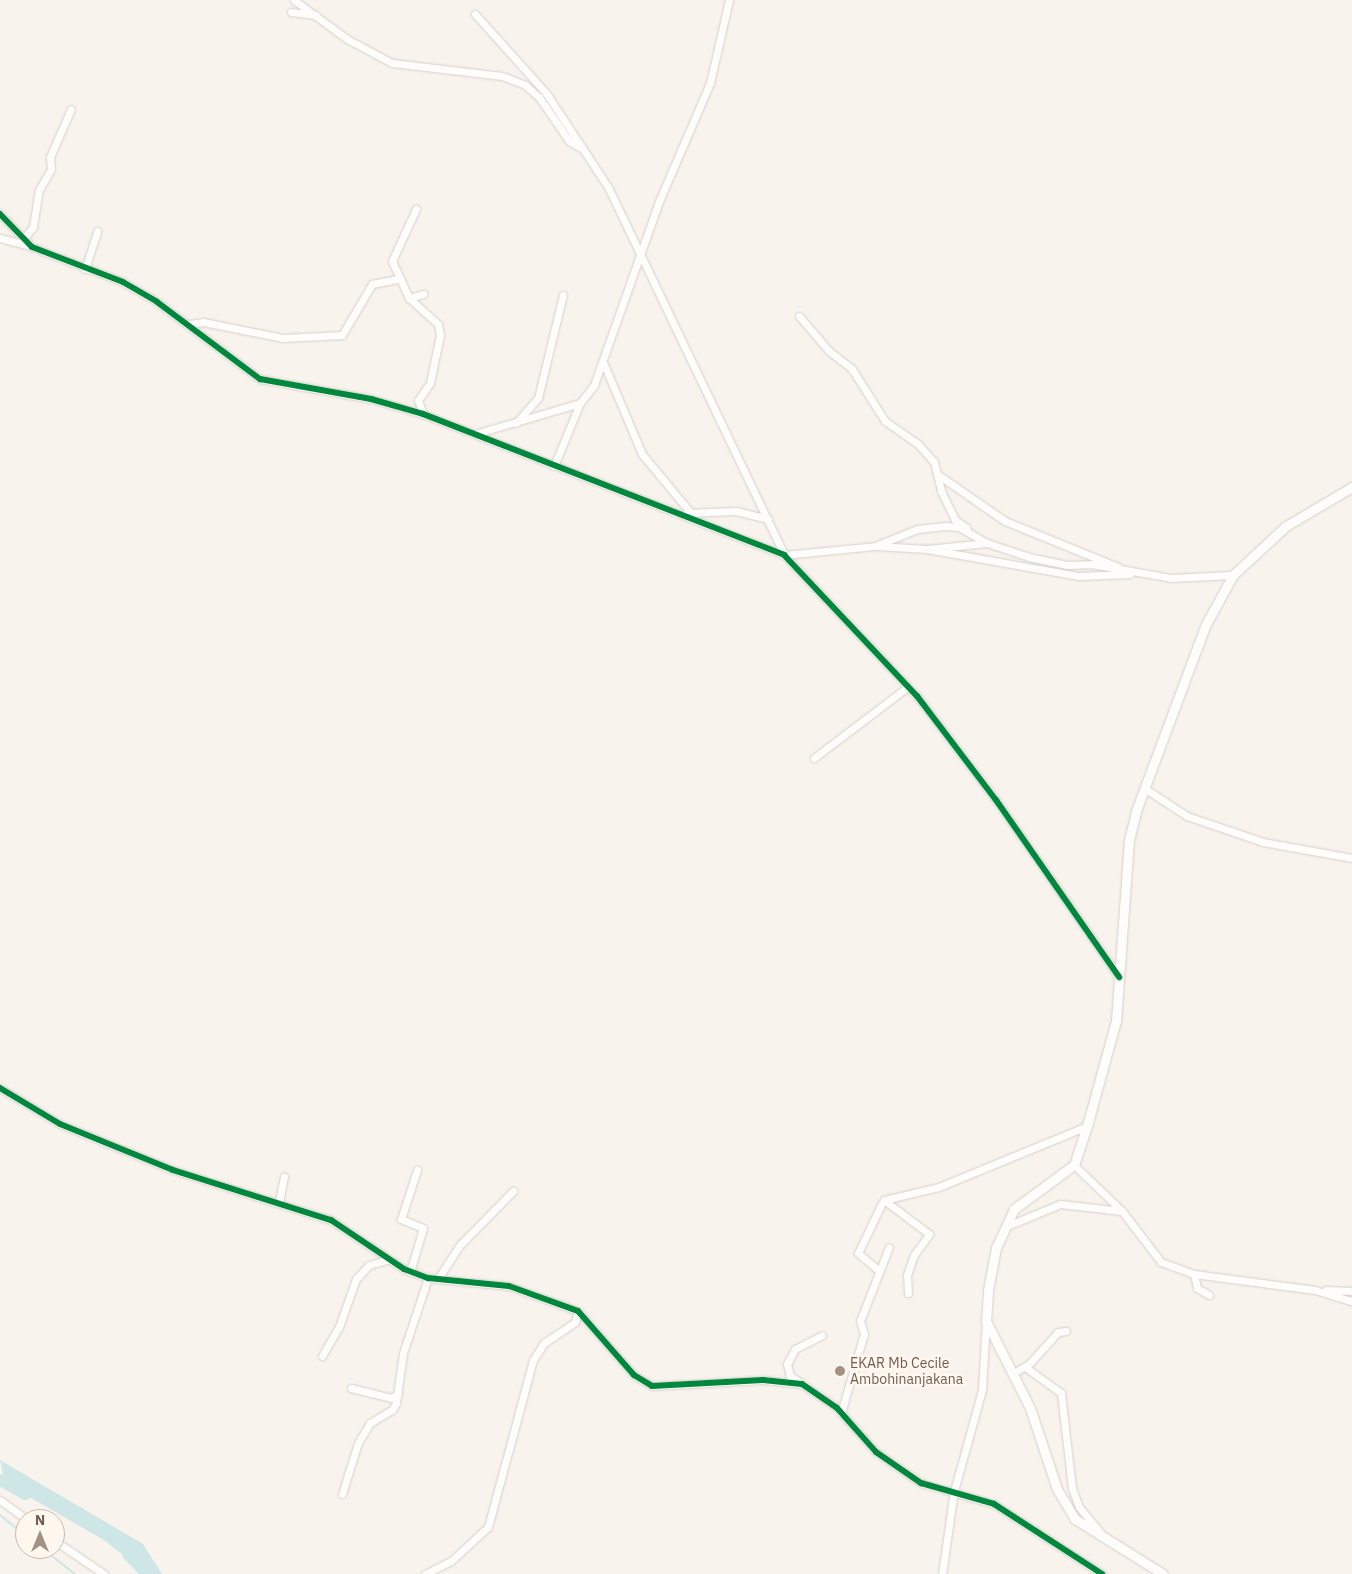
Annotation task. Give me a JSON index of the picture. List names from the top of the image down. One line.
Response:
{"places":["EKAR Mb Cecile Ambohinanjakana"],"north":"top"}
